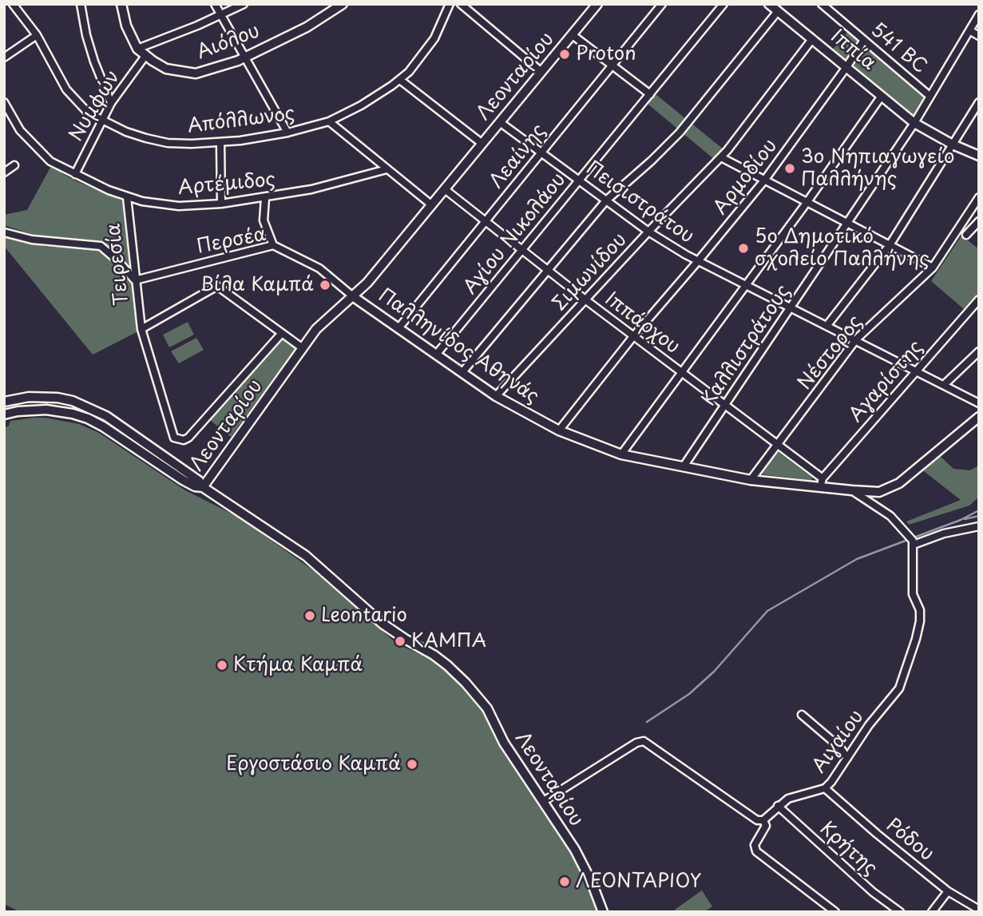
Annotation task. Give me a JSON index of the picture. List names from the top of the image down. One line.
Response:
{"streets":{"street":["Αιόλου","541 BC","Ιππία","Λεονταρίου","Νυμφών","Απόλλωνος","Λεαίνης","Αρμοδίου","Αρτέμιδος","Πεισιστράτου","Αγίου Νικολάου","Περσέα","Tειρεσία","Σιμωνίδου","Ιππάρχου","Καλλιστράτους","Παλληνίδος Αθηνάς","Νέστορος","Αγαρίστης","Αιγαίου","Ρόδου","Κρήτης"]},"crossings":[["Αιόλου","Νυμφών"],["541 BC","Αρμοδίου"],["541 BC","Καλλιστράτους"],["Ιππία","Αρμοδίου"],["Ιππία","Σιμωνίδου"],["Ιππία","Καλλιστράτους"],["Λεονταρίου","Πεισιστράτου"],["Λεονταρίου","Περσέα"],["Λεονταρίου","Ιππάρχου"],["Λεονταρίου","Παλληνίδος Αθηνάς"],["Νυμφών","Απόλλωνος"],["Νυμφών","Αρτέμιδος"],["Λεαίνης","Πεισιστράτου"],["Λεαίνης","Ιππάρχου"],["Λεαίνης","Παλληνίδος Αθηνάς"],["Αρμοδίου","Πεισιστράτου"],["Αρμοδίου","Ιππάρχου"],["Αρμοδίου","Παλληνίδος Αθηνάς"],["Αρτέμιδος","Tειρεσία"],["Πεισιστράτου","Αγίου Νικολάου"],["Πεισιστράτου","Σιμωνίδου"],["Πεισιστράτου","Καλλιστράτους"],["Πεισιστράτου","Νέστορος"],["Πεισιστράτου","Αγαρίστης"],["Αγίου Νικολάου","Ιππάρχου"],["Αγίου Νικολάου","Παλληνίδος Αθηνάς"],["Περσέα","Tειρεσία"],["Περσέα","Παλληνίδος Αθηνάς"],["Σιμωνίδου","Ιππάρχου"],["Σιμωνίδου","Παλληνίδος Αθηνάς"],["Ιππάρχου","Καλλιστράτους"],["Ιππάρχου","Παλληνίδος Αθηνάς"],["Ιππάρχου","Νέστορος"],["Ιππάρχου","Αγαρίστης"],["Καλλιστράτους","Παλληνίδος Αθηνάς"],["Παλληνίδος Αθηνάς","Νέστορος"],["Παλληνίδος Αθηνάς","Αγαρίστης"],["Αιγαίου","Ρόδου"],["Αιγαίου","Κρήτης"]],"places":["Proton","3ο Νηπιαγωγείο Παλλήνης","5o Δημοτικό σχολείο Παλλήνης","Βίλα Καμπά","Leontario","ΚΑΜΠΑ","Kτήμα Καμπά","Εργοστάσιο Καμπά","ΛΕΟΝΤΑΡΙΟΥ"]}
